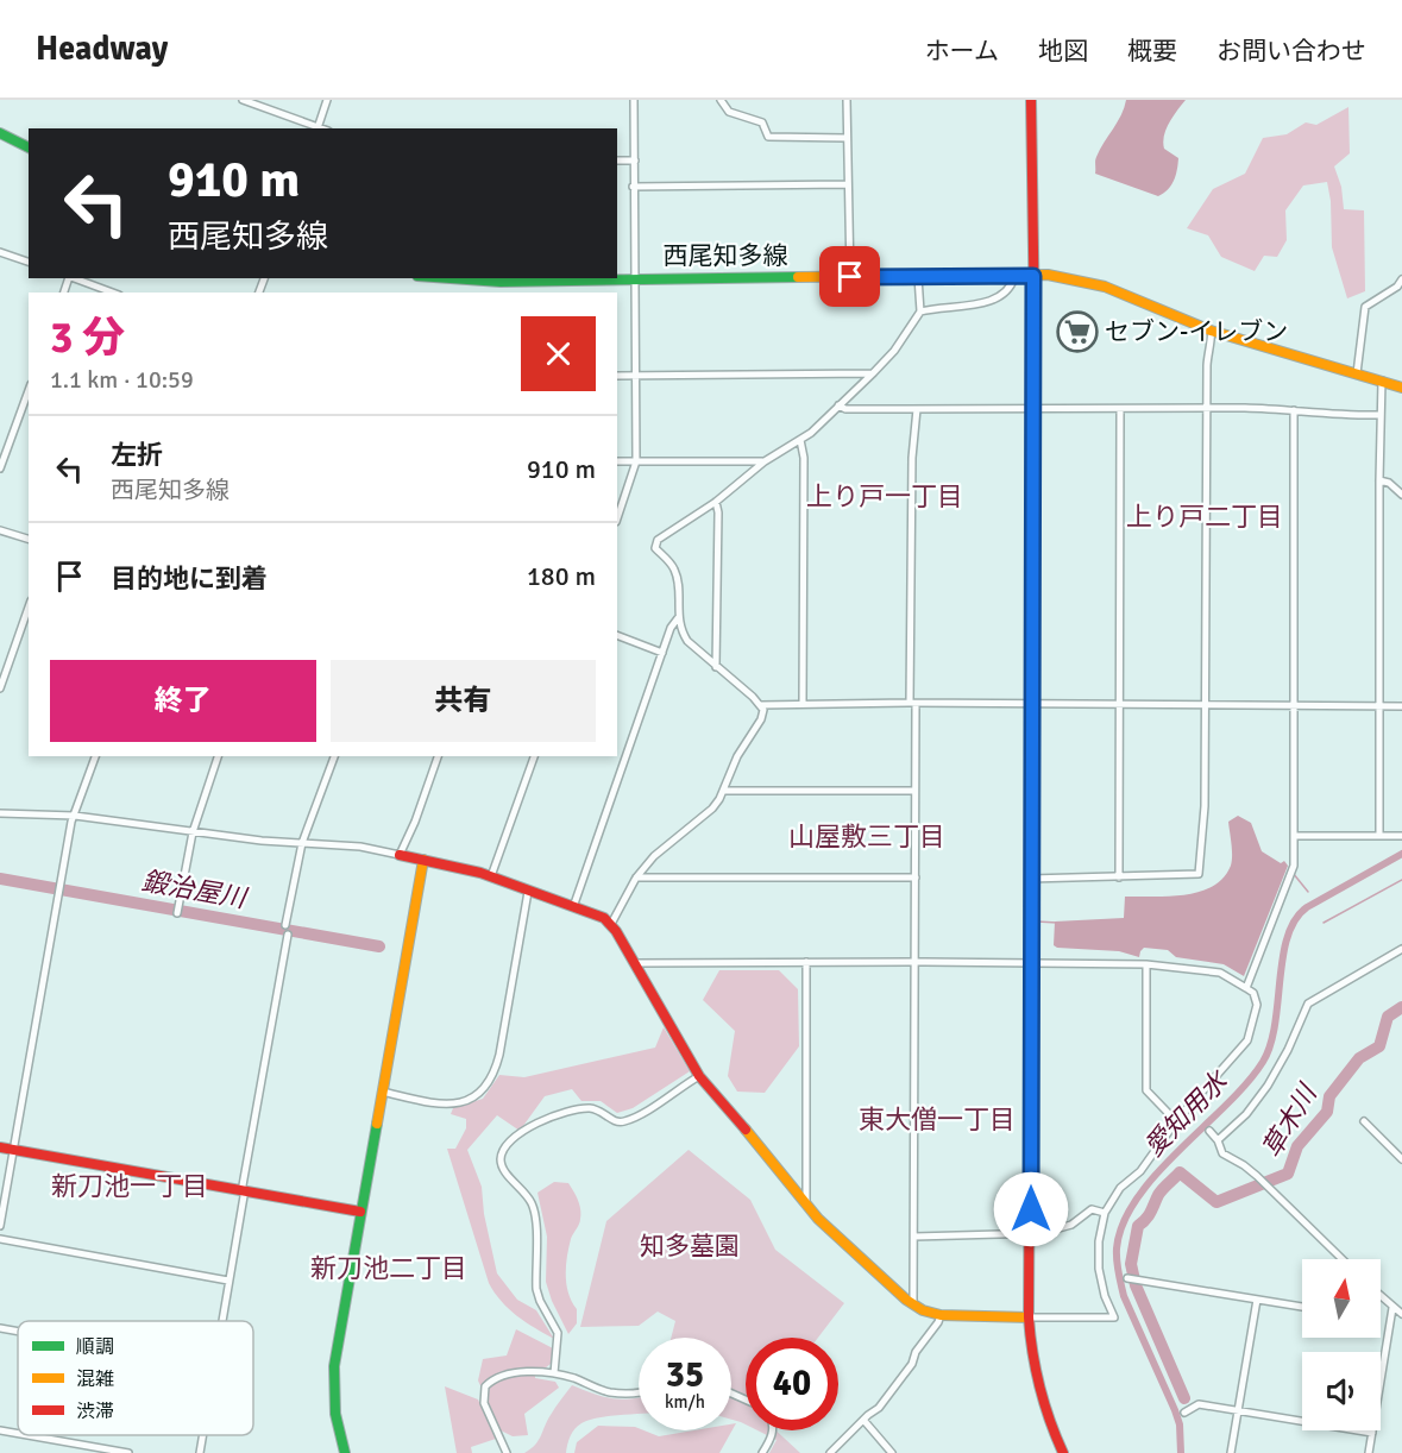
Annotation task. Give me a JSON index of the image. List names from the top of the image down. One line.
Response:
{"streets":{"street":["西尾知多線"]},"districts":["上り戸一丁目","上り戸二丁目","山屋敷三丁目","東大僧一丁目","新刀池一丁目","新刀池二丁目"],"water":["鍛治屋川","愛知用水","草木川"],"parks":["知多墓園"],"places":{"supermarket":["セブン-イレブン"]},"legend":["順調","混雑","渋滞"],"north":"top","page":{"header":"Headway","nav":["ホーム","地図","概要","お問い合わせ"],"turn":["910 m","西尾知多線"],"heading":["3 分","1.1 km · 10:59"],"list":[{"name":"左折","note":"西尾知多線","value":"910 m"},{"name":"目的地に到着","value":"180 m"}],"buttons":["終了","共有"],"speed":"35 km/h","limit":"40"}}
